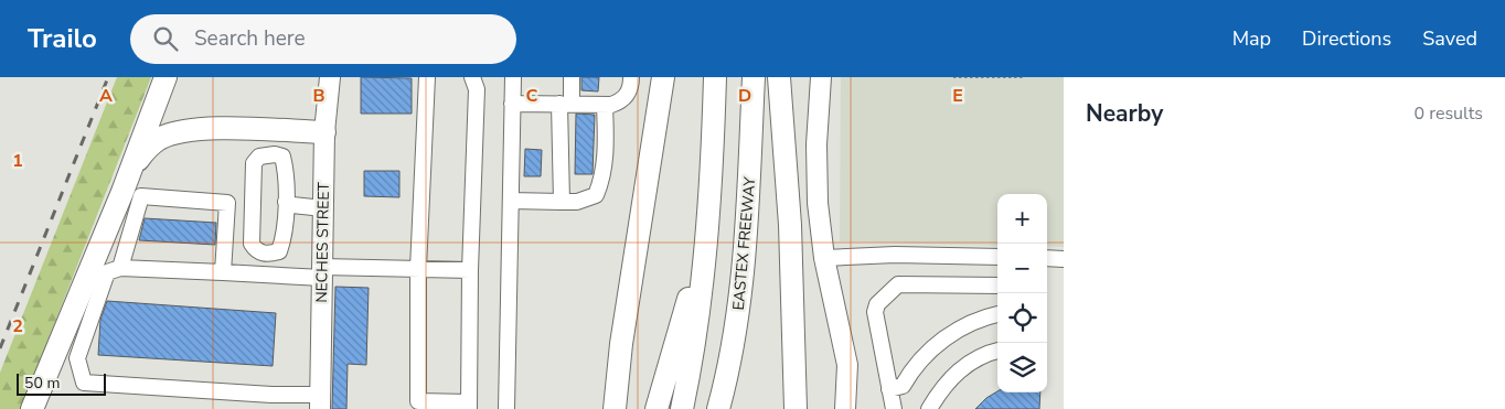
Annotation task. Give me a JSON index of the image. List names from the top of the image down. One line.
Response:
{"streets":{"highway":["EASTEX FREEWAY"],"main road":["NECHES STREET"]},"scale_bar":"50 m","page":{"header":"Trailo","search":"Search here","nav":["Map","Directions","Saved"],"heading":["Nearby","0 results"],"map_buttons":["+","−"],"scale":"50 m"},"grid":{"columns":["A","B","C","D","E"],"rows":["1","2"]}}
